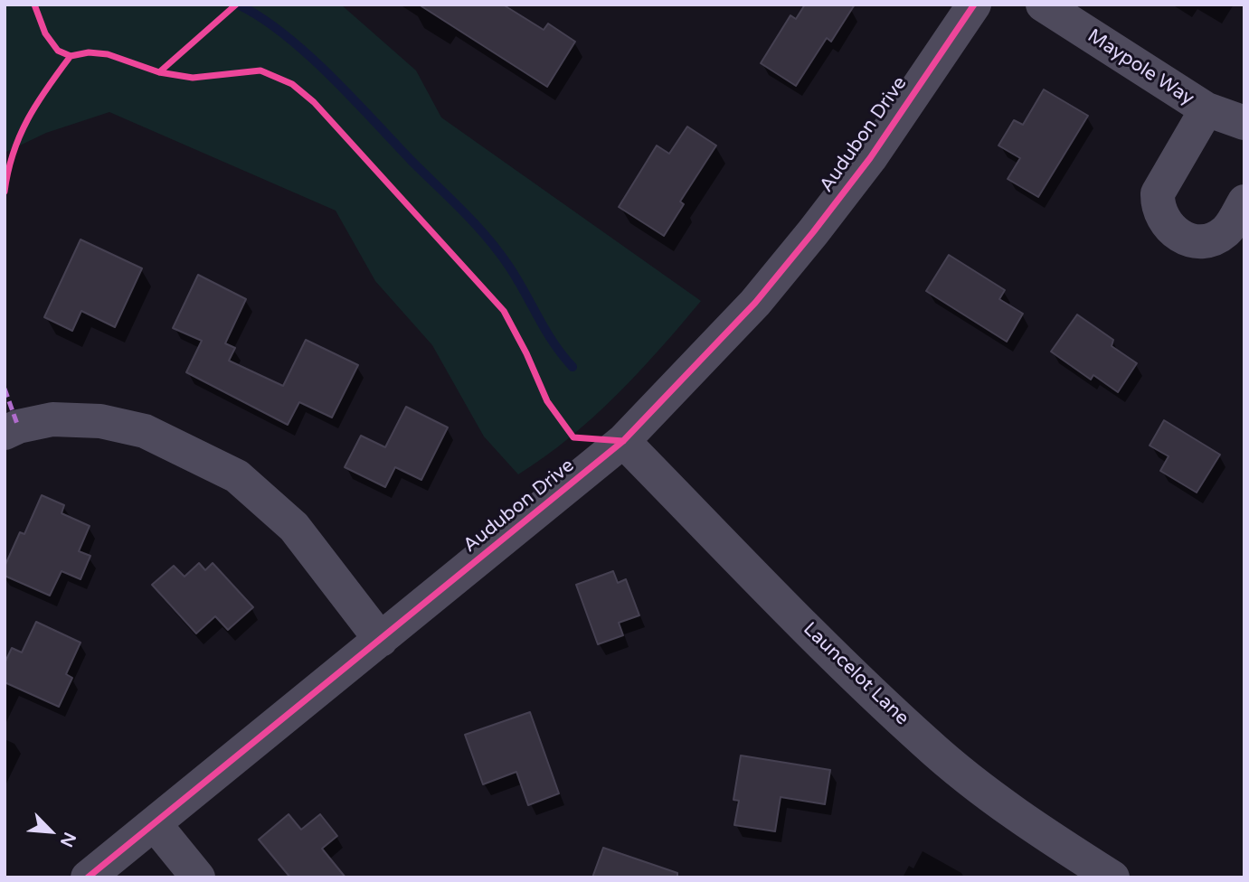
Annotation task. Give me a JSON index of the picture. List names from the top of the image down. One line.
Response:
{"streets":{"street":["Maypole Way","Audubon Drive","Launcelot Lane"]},"crossings":[["Audubon Drive","Launcelot Lane"]],"north":"bottom right"}
